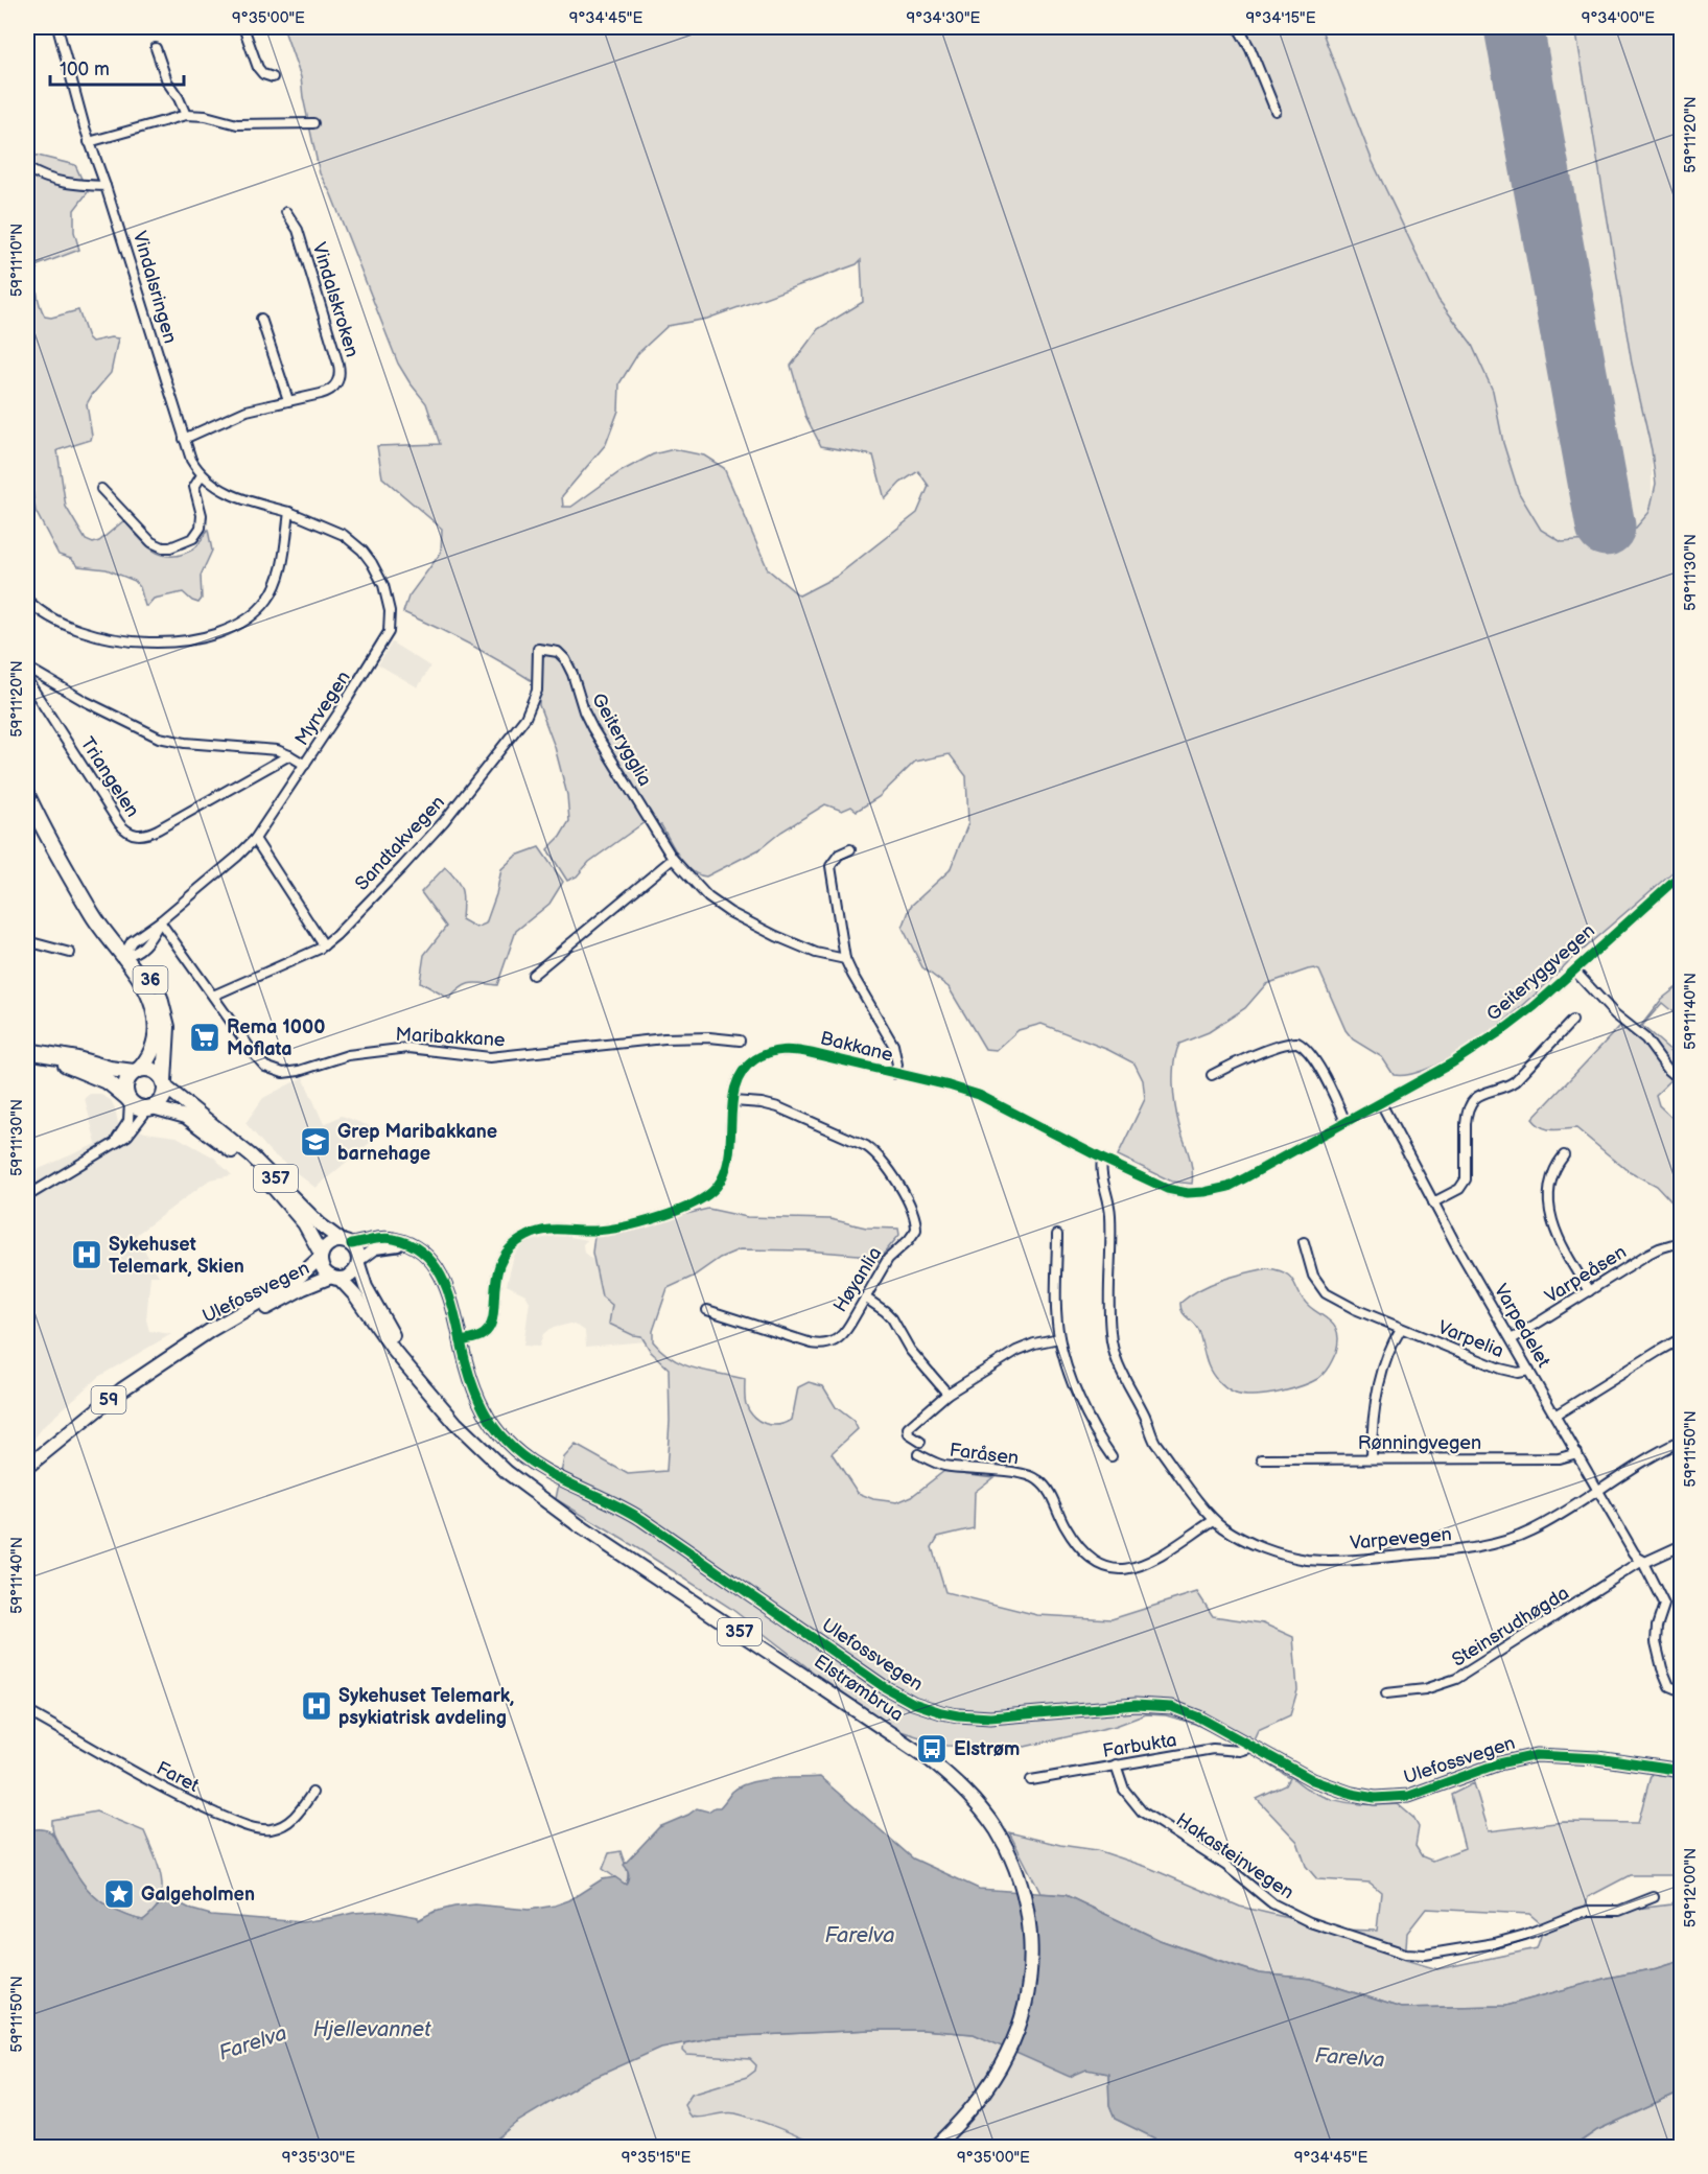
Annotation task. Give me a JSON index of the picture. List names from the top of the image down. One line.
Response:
{"streets":{"highway":["36"],"main road":["357","Ulefossvegen","59","Elstrømbrua"],"street":["Vindalsringen","Vindalskroken","Myrvegen","Geiterygglia","Triangelen","Sandtakvegen","Geiteryggvegen","Maribakkane","Bakkane","Varpeåsen","Høyanlia","Varpedelet","Varpelia","Rønningvegen","Faråsen","Varpevegen","Steinsrudhøgda","Farbukta","Faret","Hakasteinvegen"]},"crossings":[["Vindalsringen","Vindalskroken"],["Vindalsringen","Myrvegen"],["Myrvegen","Triangelen"],["Myrvegen","36"],["Myrvegen","Maribakkane"],["Geiterygglia","Sandtakvegen"],["Sandtakvegen","Maribakkane"],["Geiteryggvegen","Bakkane"],["Geiteryggvegen","Varpedelet"],["36","357"],["Bakkane","Høyanlia"],["Bakkane","Ulefossvegen"],["Bakkane","Varpedelet"],["Bakkane","Varpevegen"],["357","Ulefossvegen"],["357","Elstrømbrua"],["Varpeåsen","Varpedelet"],["Ulefossvegen","Elstrømbrua"],["Ulefossvegen","Farbukta"],["Varpedelet","Varpelia"],["Varpedelet","Rønningvegen"],["Varpedelet","Varpevegen"],["Varpedelet","Steinsrudhøgda"],["Faråsen","Varpevegen"],["Farbukta","Hakasteinvegen"]],"water":["Farelva","Hjellevannet"],"places":{"supermarket":["Rema 1000 Moflata"],"school or university":["Grep Maribakkane barnehage"],"hospital":["Sykehuset Telemark, Skien","Sykehuset Telemark, psykiatrisk avdeling"],"bus stop":["Elstrøm"],"place":["Galgeholmen"]},"scale_bar":"100 m","coordinates":["9°35'00\"E","9°34'45\"E","9°34'30\"E","9°34'15\"E","9°34'00\"E","59°11'20\"N","59°11'10\"N","59°11'30\"N","59°11'40\"N","59°11'50\"N","59°12'00\"N","9°35'30\"E","9°35'15\"E"]}
